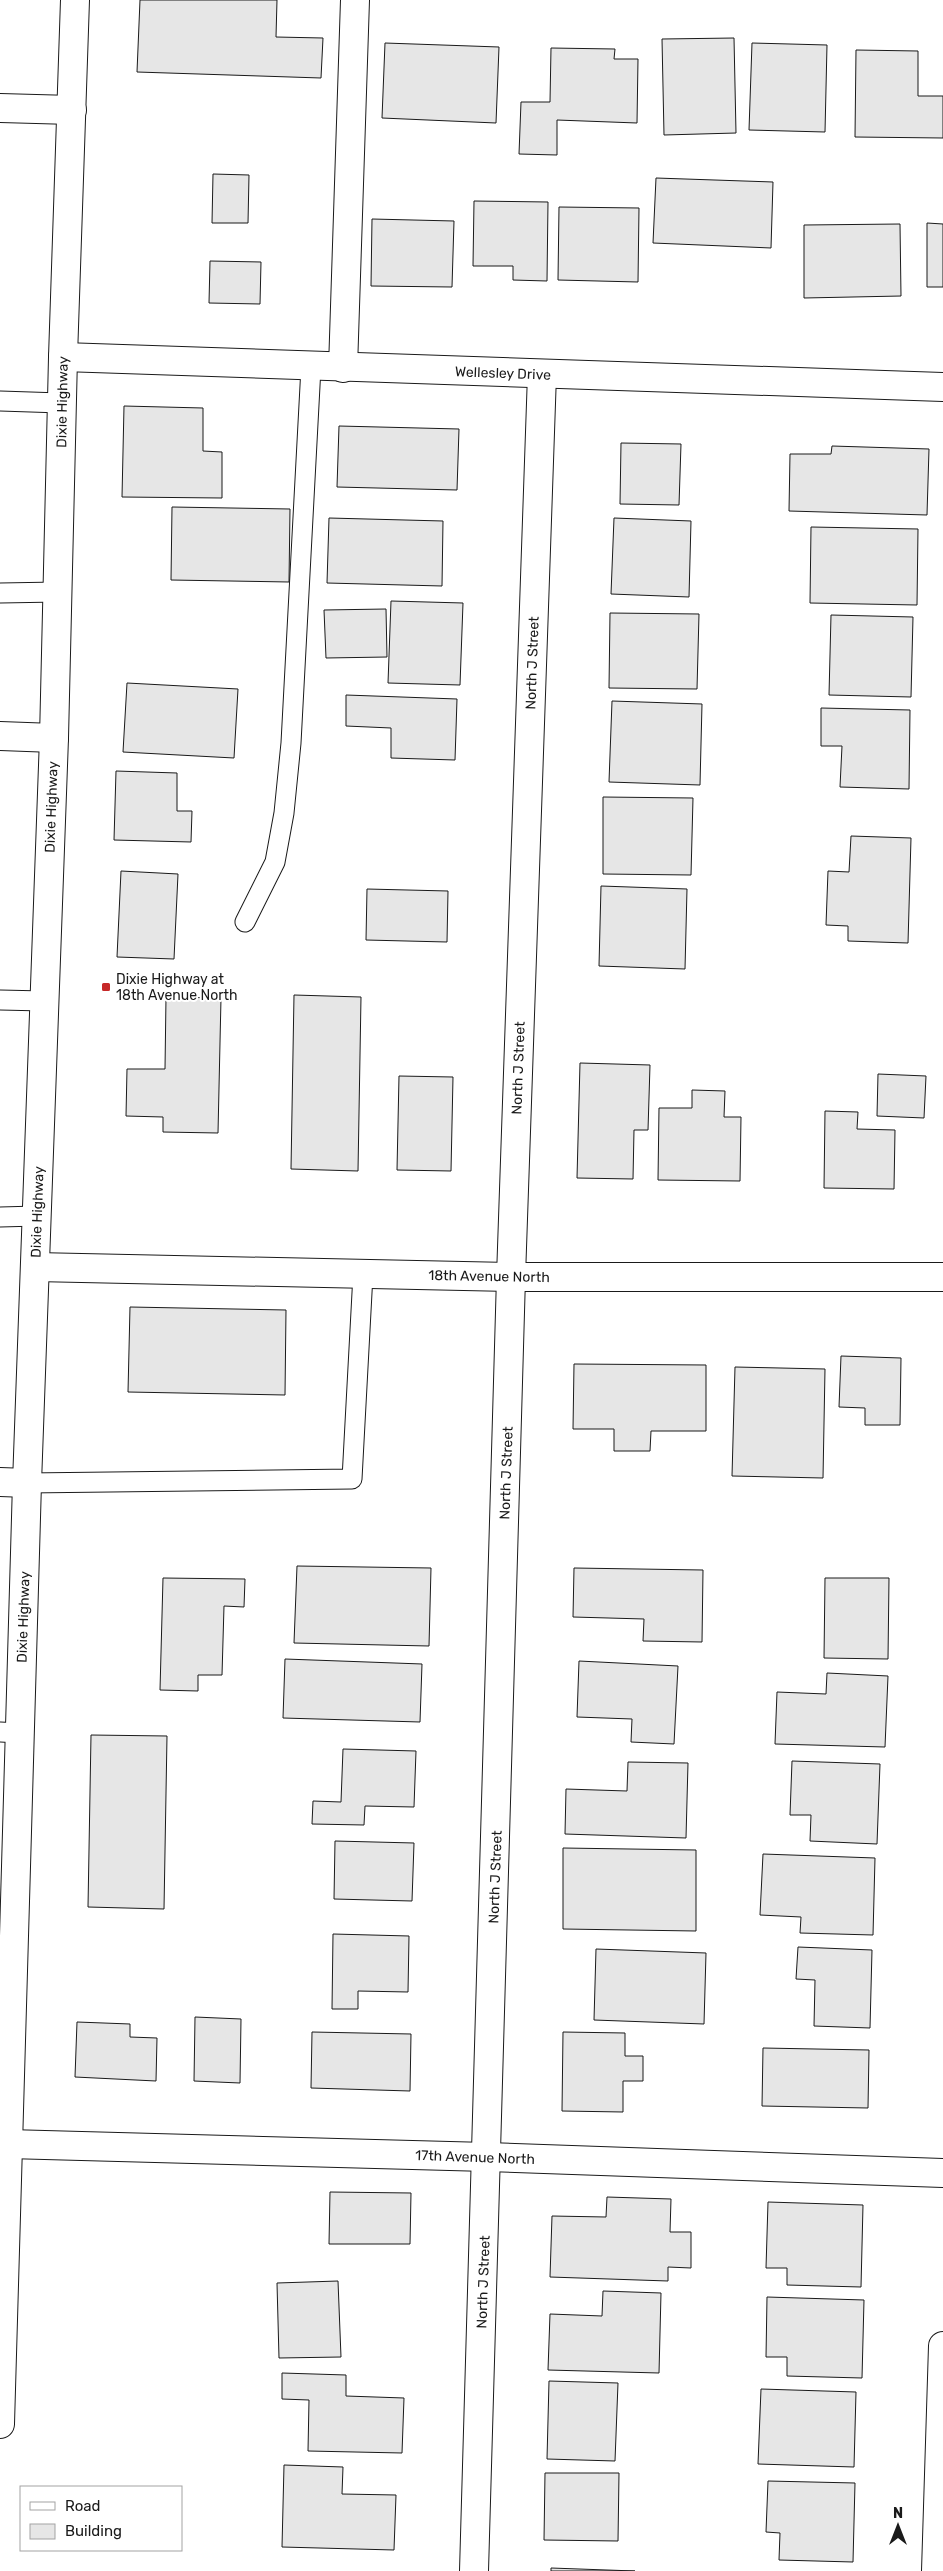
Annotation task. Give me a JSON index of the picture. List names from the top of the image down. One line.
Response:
{"streets":{"street":["Wellesley Drive","Dixie Highway","North J Street","18th Avenue North","17th Avenue North"]},"crossings":[["Wellesley Drive","Dixie Highway"],["Wellesley Drive","North J Street"],["Dixie Highway","18th Avenue North"],["Dixie Highway","17th Avenue North"],["North J Street","18th Avenue North"],["North J Street","17th Avenue North"]],"places":{"transit":["Dixie Highway at 18th Avenue North"]},"legend":["Road","Building"],"north":"top"}
